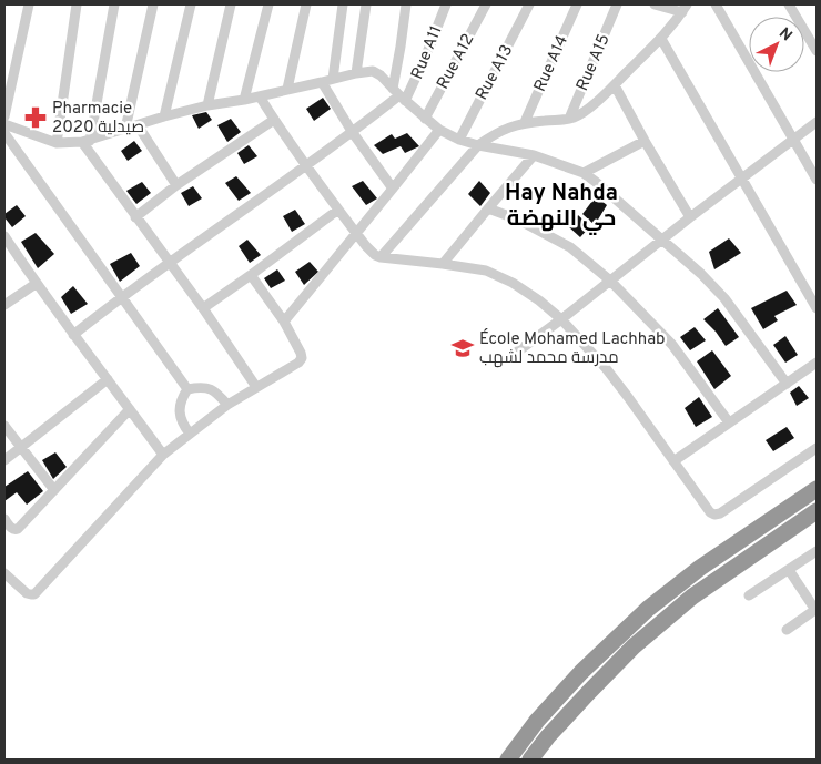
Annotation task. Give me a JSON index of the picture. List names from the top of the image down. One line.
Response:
{"streets":{"street":["Rue A11","Rue A12","Rue A15","Rue A14","Rue A13"]},"districts":["Hay Nahda حي النهضة"],"places":{"pharmacy":["Pharmacie 2020 صيدلية"],"school or university":["École Mohamed Lachhab مدرسة محمد لشهب"]},"north":"top right"}
